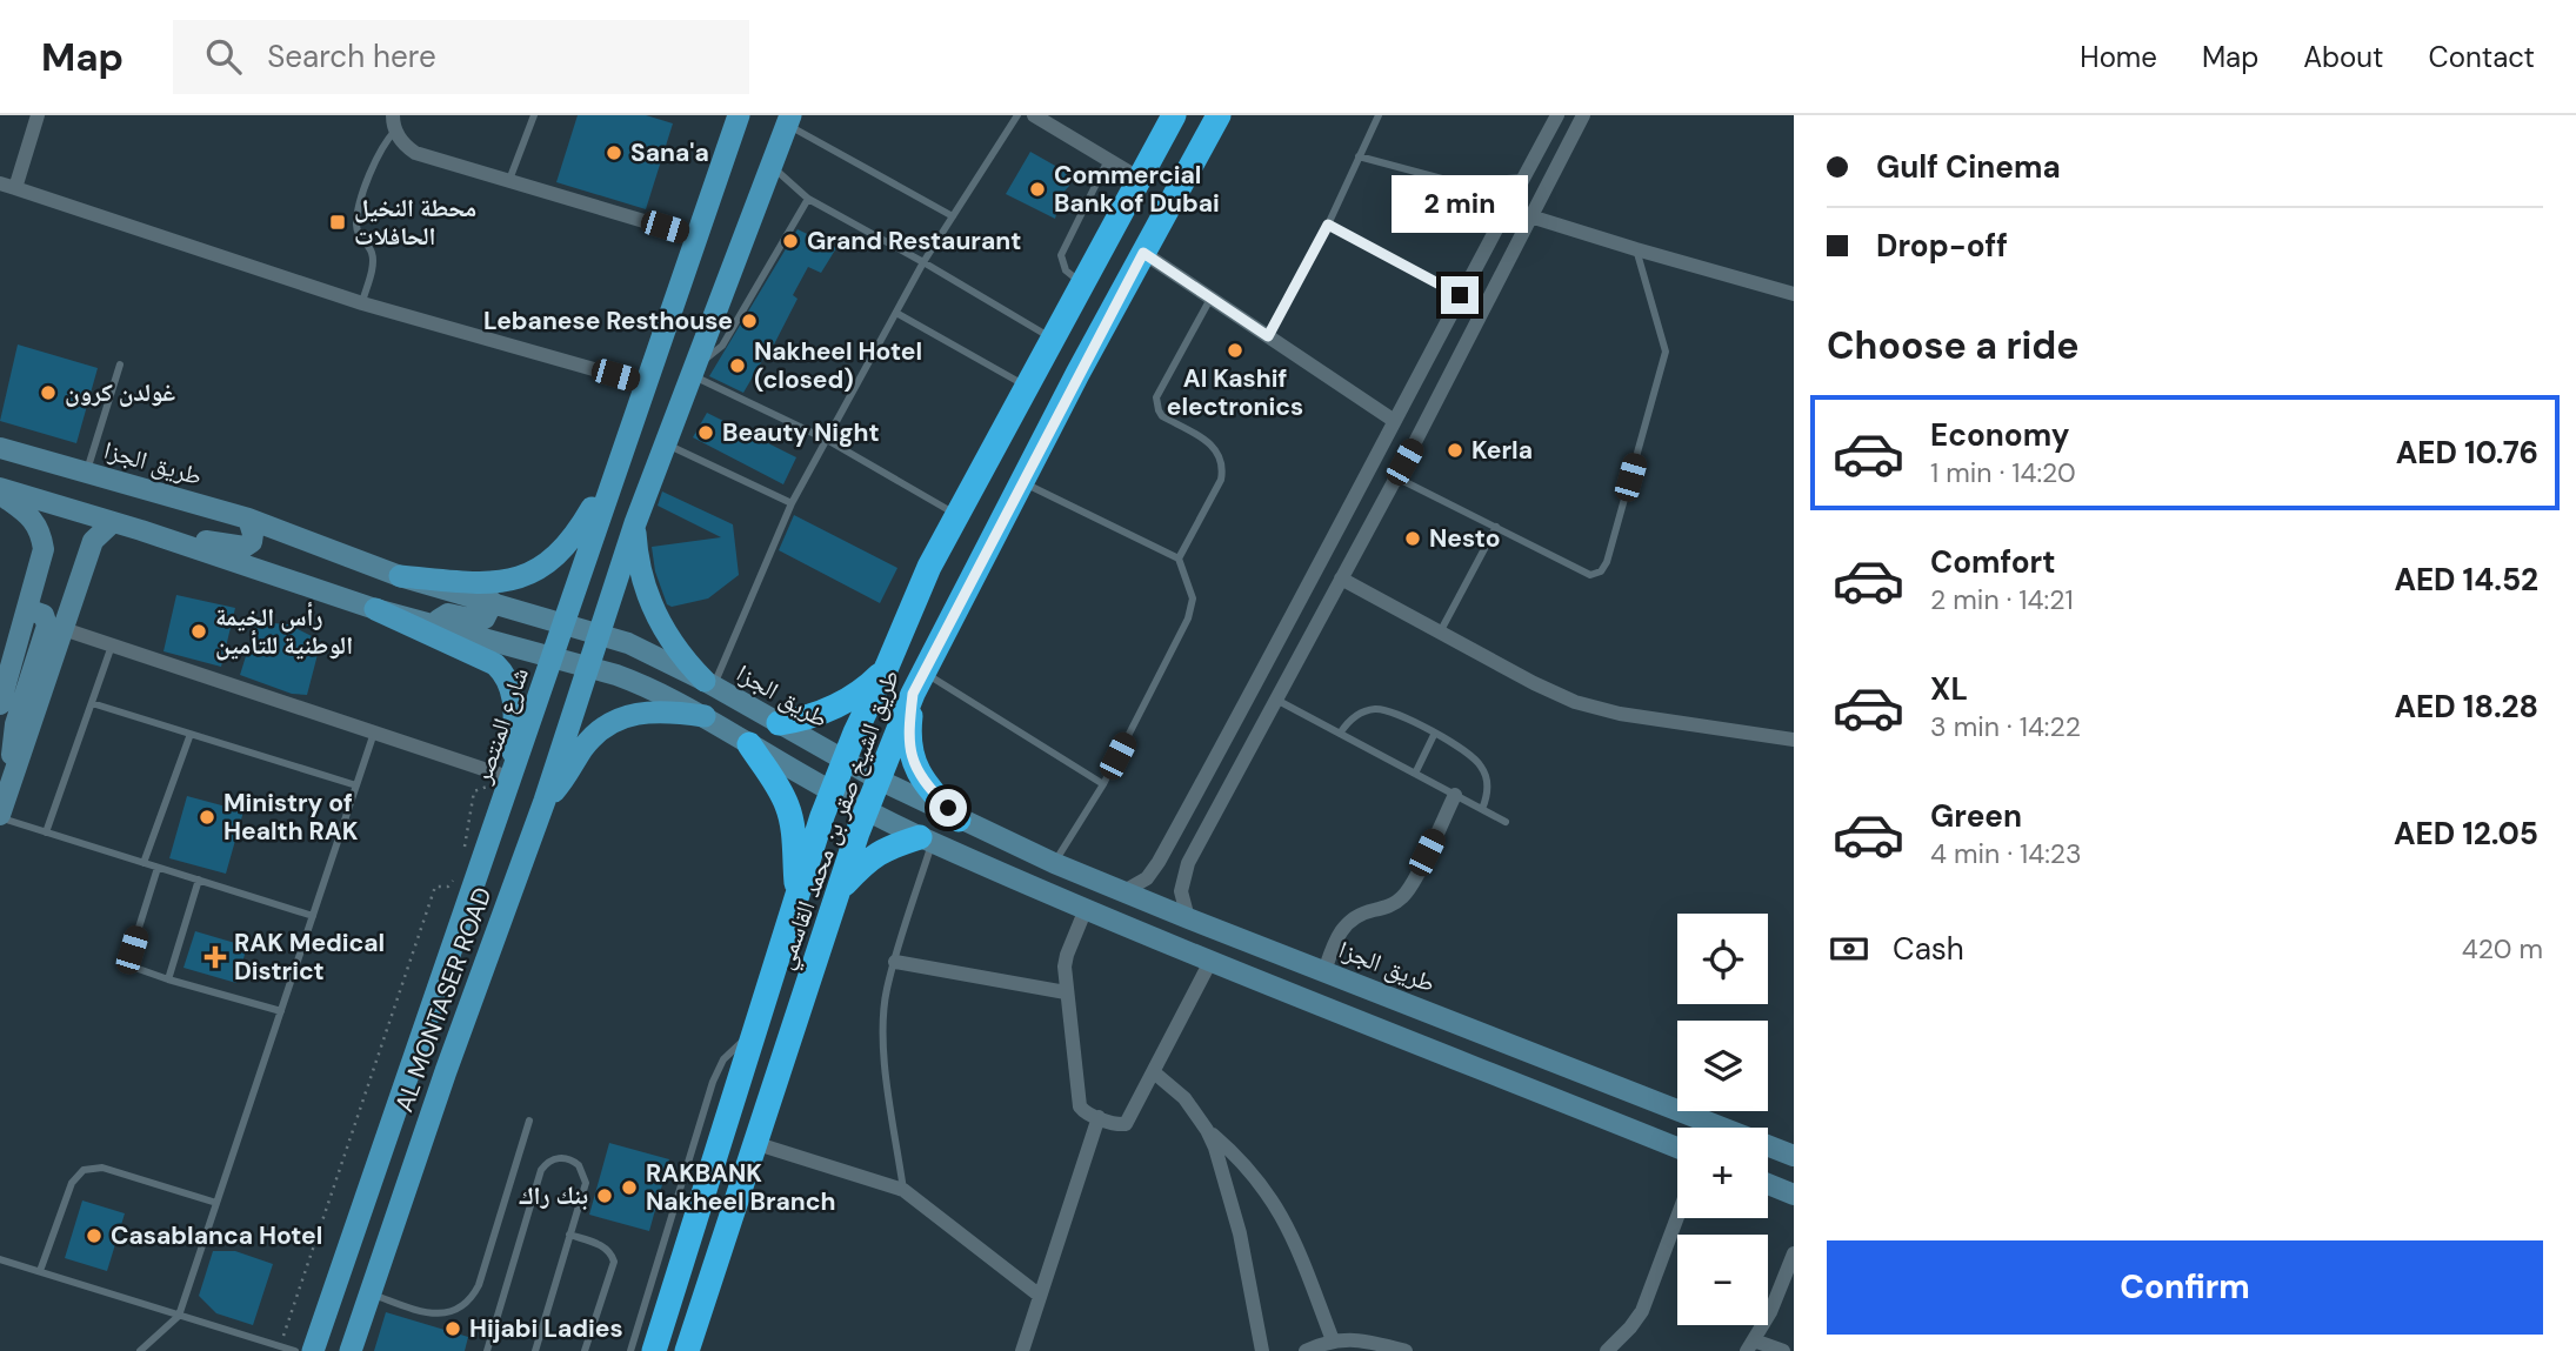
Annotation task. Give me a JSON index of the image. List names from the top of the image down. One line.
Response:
{"streets":{"highway":["طريق الشيخ صقر بن محمد القاسمي"],"main road":["شارع المنتصر","AL MONTASER ROAD"],"street":["طريق الجزا"]},"crossings":[["طريق الجزا","شارع المنتصر"],["طريق الجزا","طريق الشيخ صقر بن محمد القاسمي"]],"places":{"other":["Sana'a","Commercial Bank of Dubai","Grand Restaurant","Lebanese Resthouse","Al Kashif electronics","Nakheel Hotel (closed)","غولدن كرون","Beauty Night","Kerla","Nesto","رأس الخيمة الوطنية للتأمين","Ministry of Health RAK","RAKBANK Nakheel Branch","بنك راك","Casablanca Hotel","Hijabi Ladies"],"transit":["محطة النخيل الحافلات"],"health":["RAK Medical District"]},"page":{"header":"Map","search":"Search here","nav":["Home","Map","About","Contact"],"banner":["Gulf Cinema","Drop-off"],"bubble":"2 min","heading":"Choose a ride","list":[{"name":"Economy","note":"1 min · 14:20","value":"AED 10.76"},{"name":"Comfort","note":"2 min · 14:21","value":"AED 14.52"},{"name":"XL","note":"3 min · 14:22","value":"AED 18.28"},{"name":"Green","note":"4 min · 14:23","value":"AED 12.05"}],"pay":["Cash","420 m"],"map_buttons":["+","−"],"buttons":"Confirm"}}
